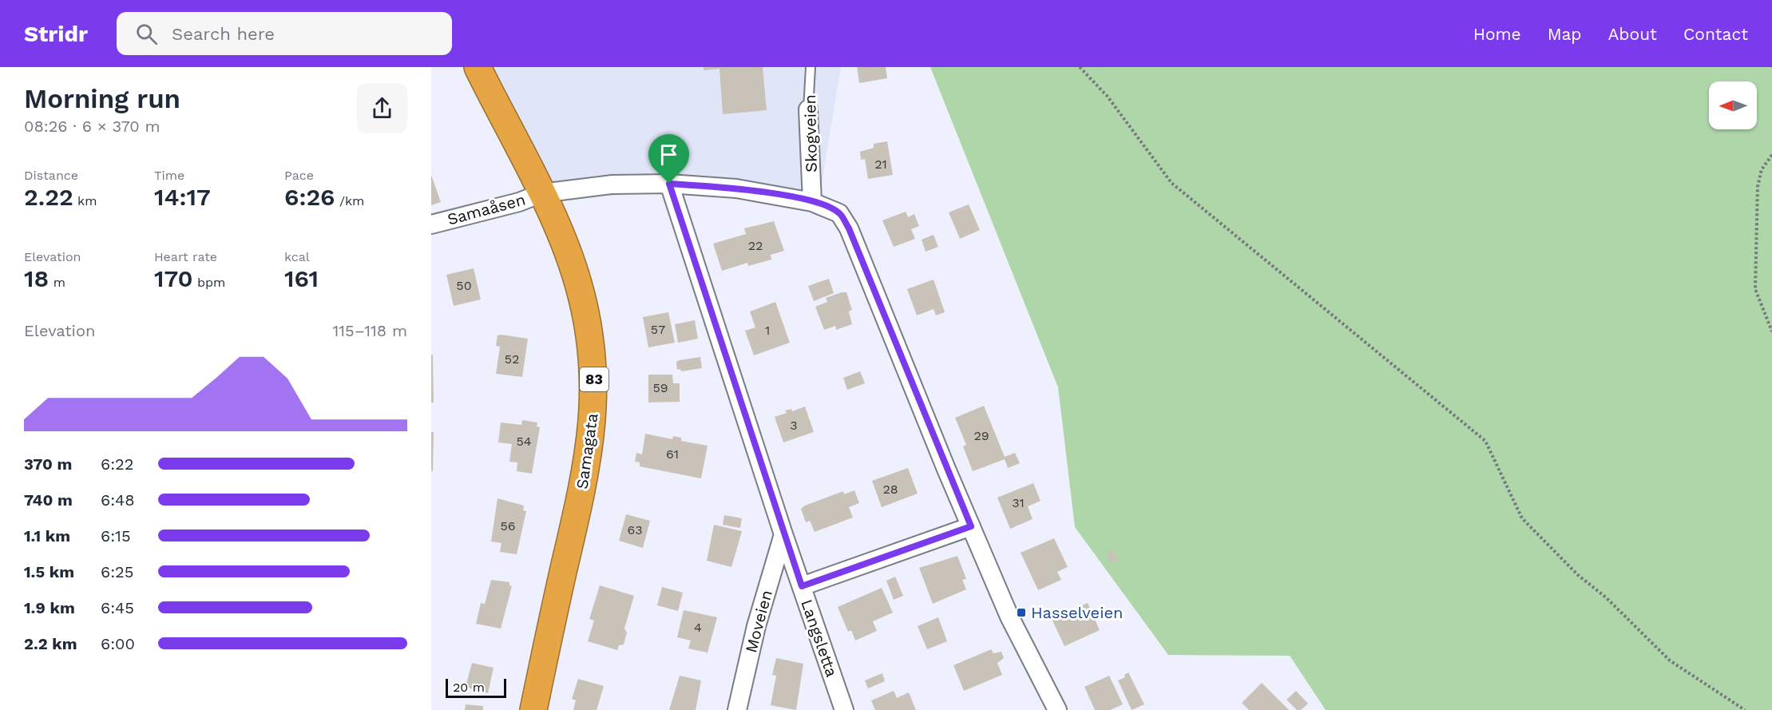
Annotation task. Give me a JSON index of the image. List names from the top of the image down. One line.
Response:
{"streets":{"highway":["83","Samagata"],"street":["Skogveien","Samaåsen","Moveien","Langsletta"]},"crossings":[["Skogveien","Samaåsen"],["Samaåsen","Samagata"],["Samaåsen","Langsletta"],["Moveien","Langsletta"]],"places":{"transit":["Hasselveien"]},"house_numbers":["21","22","50","57","1","52","59","3","29","54","61","28","31","56","63","4"],"scale_bar":"20 m","north":"left","page":{"header":"Stridr","search":"Search here","nav":["Home","Map","About","Contact"],"heading":["Morning run","08:26 · 6 × 370 m"],"stats":[["Distance","2.22 km"],["Time","14:17"],["Pace","6:26 /km"],["Elevation","18 m"],["Heart rate","170 bpm"],["kcal","161"]],"chart":["Elevation","115–118 m"],"list":[{"name":"370 m","note":"6:22"},{"name":"740 m","note":"6:48"},{"name":"1.1 km","note":"6:15"},{"name":"1.5 km","note":"6:25"},{"name":"1.9 km","note":"6:45"},{"name":"2.2 km","note":"6:00"}],"scale":"20 m"}}
